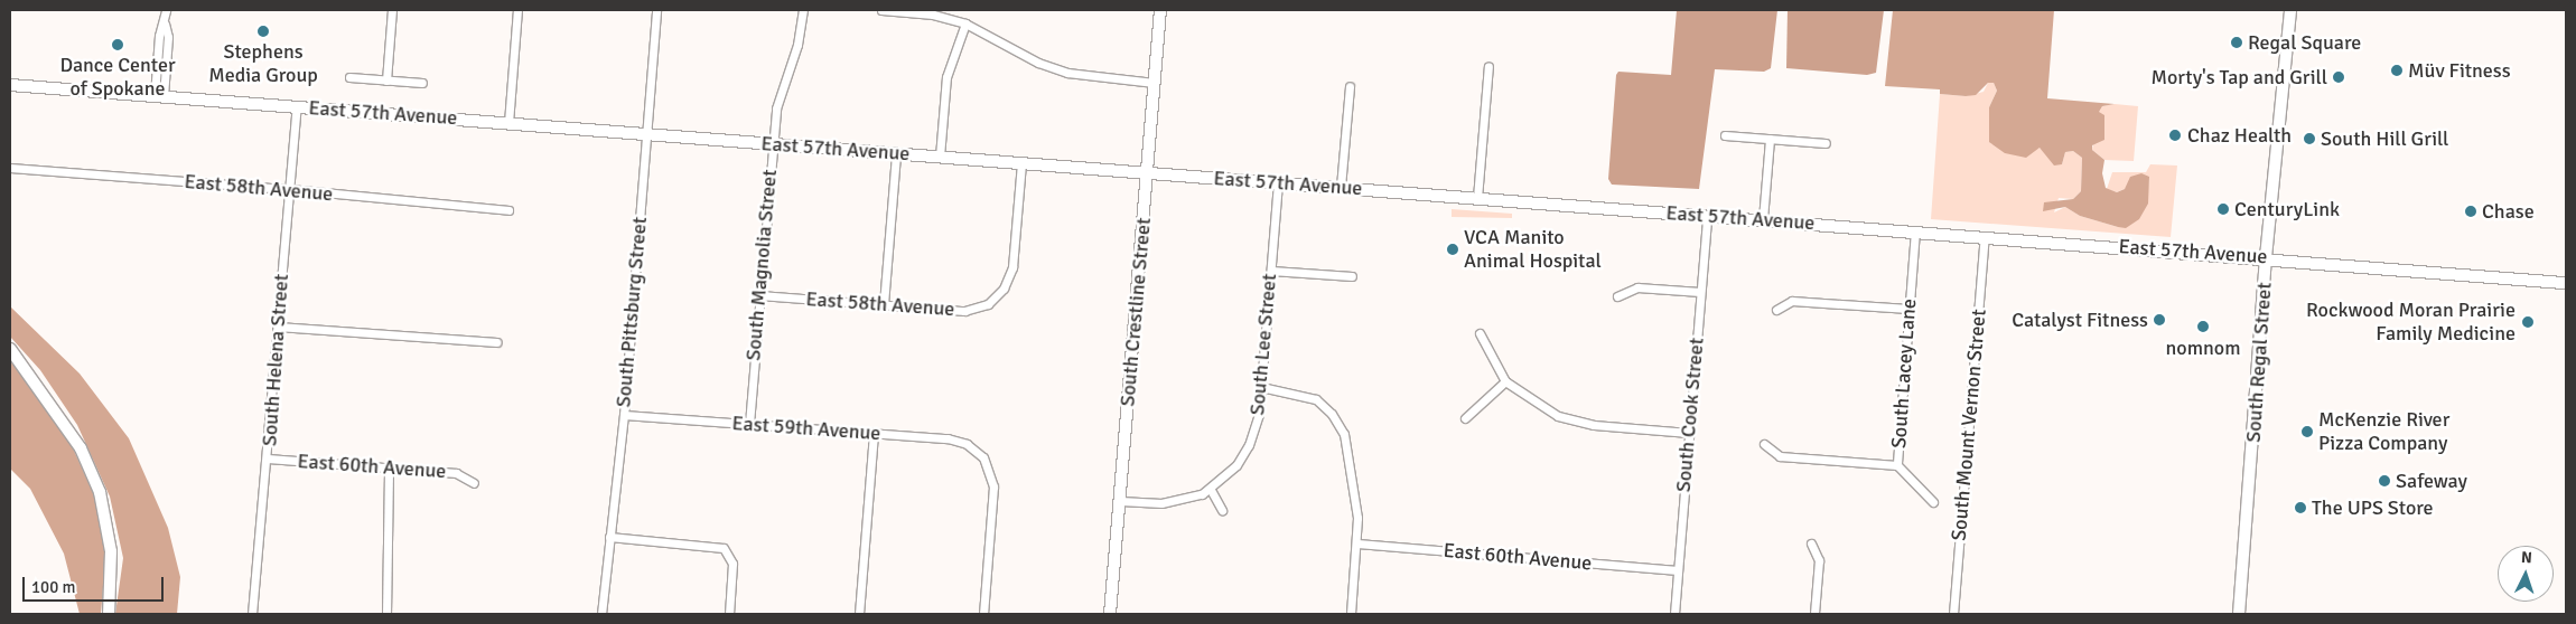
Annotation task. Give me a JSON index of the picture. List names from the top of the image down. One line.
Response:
{"streets":{"main road":["East 57th Avenue","South Crestline Street","South Regal Street"],"street":["East 58th Avenue","South Magnolia Street","South Pittsburg Street","South Lee Street","South Helena Street","South Lacey Lane","South Cook Street","South Mount Vernon Street","East 59th Avenue","East 60th Avenue"]},"crossings":[["East 57th Avenue","East 58th Avenue"],["East 57th Avenue","South Magnolia Street"],["East 57th Avenue","South Pittsburg Street"],["East 57th Avenue","South Crestline Street"],["East 57th Avenue","South Lee Street"],["East 57th Avenue","South Helena Street"],["East 57th Avenue","South Regal Street"],["East 57th Avenue","South Lacey Lane"],["East 57th Avenue","South Cook Street"],["East 57th Avenue","South Mount Vernon Street"],["East 58th Avenue","South Magnolia Street"],["East 58th Avenue","South Helena Street"],["South Magnolia Street","East 59th Avenue"],["South Pittsburg Street","East 59th Avenue"],["South Crestline Street","South Lee Street"],["South Helena Street","East 60th Avenue"],["South Cook Street","East 60th Avenue"]],"places":["Stephens Media Group","Regal Square","Dance Center of Spokane","Müv Fitness","Morty's Tap and Grill","Chaz Health","South Hill Grill","CenturyLink","Chase","VCA Manito Animal Hospital","Catalyst Fitness","Rockwood Moran Prairie Family Medicine","nomnom","McKenzie River Pizza Company","Safeway","The UPS Store"],"scale_bar":"100 m","north":"top"}
